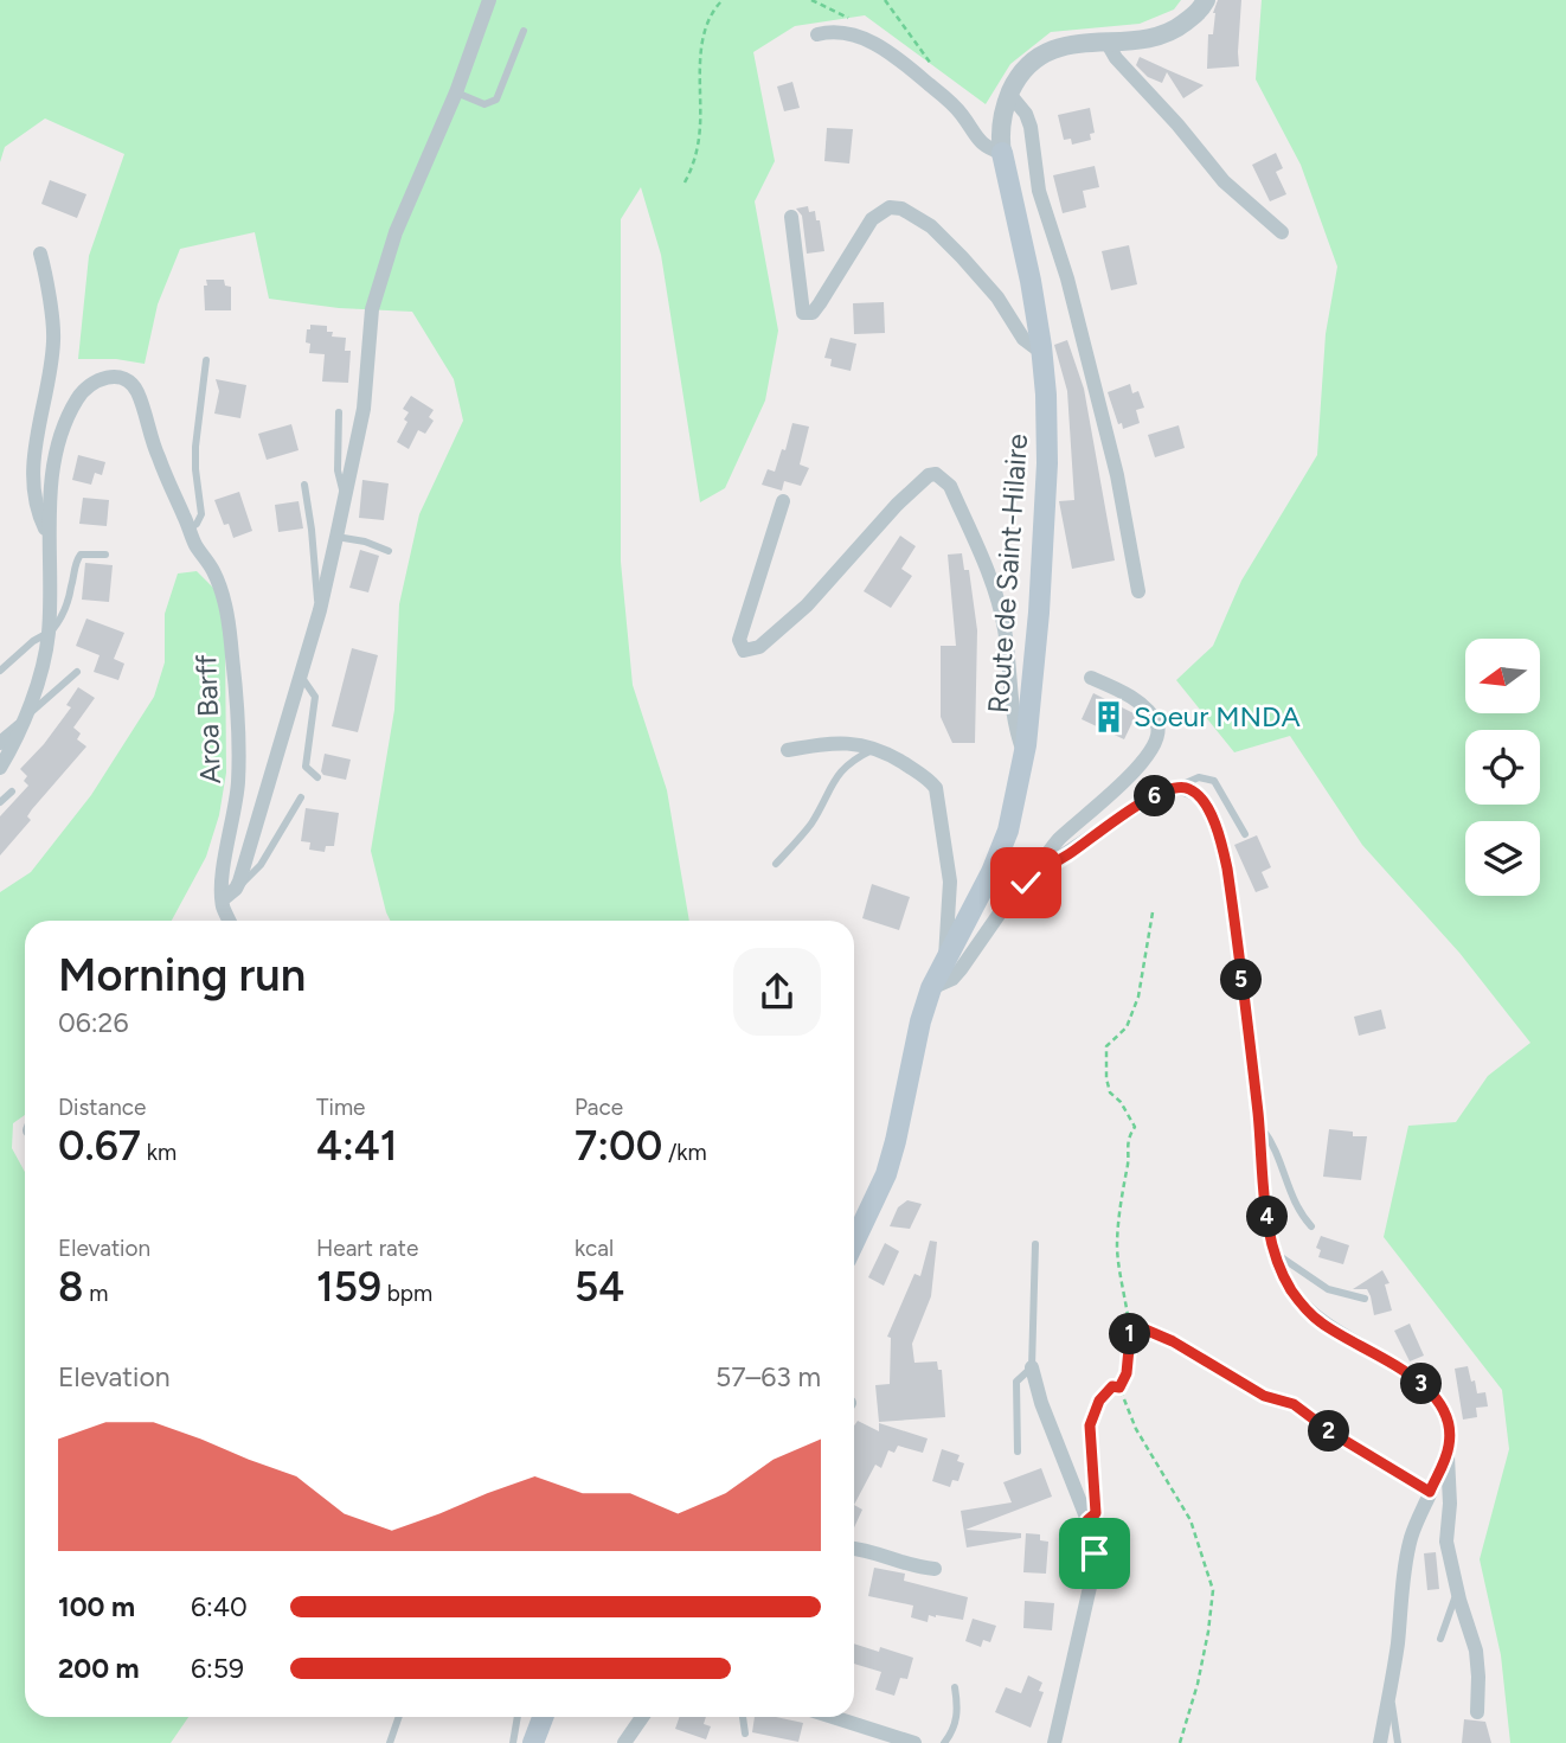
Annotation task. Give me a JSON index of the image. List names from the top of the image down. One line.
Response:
{"streets":{"main road":["Route de Saint-Hilaire"],"street":["Aroa Barff"]},"places":{"building":["Soeur MNDA"]},"north":"left","page":{"pins":["6","5","4","1","3","2"],"heading":["Morning run","06:26"],"stats":[["Distance","0.67 km"],["Time","4:41"],["Pace","7:00 /km"],["Elevation","8 m"],["Heart rate","159 bpm"],["kcal","54"]],"chart":["Elevation","57–63 m"],"list":[{"name":"100 m","note":"6:40"},{"name":"200 m","note":"6:59"}]}}
